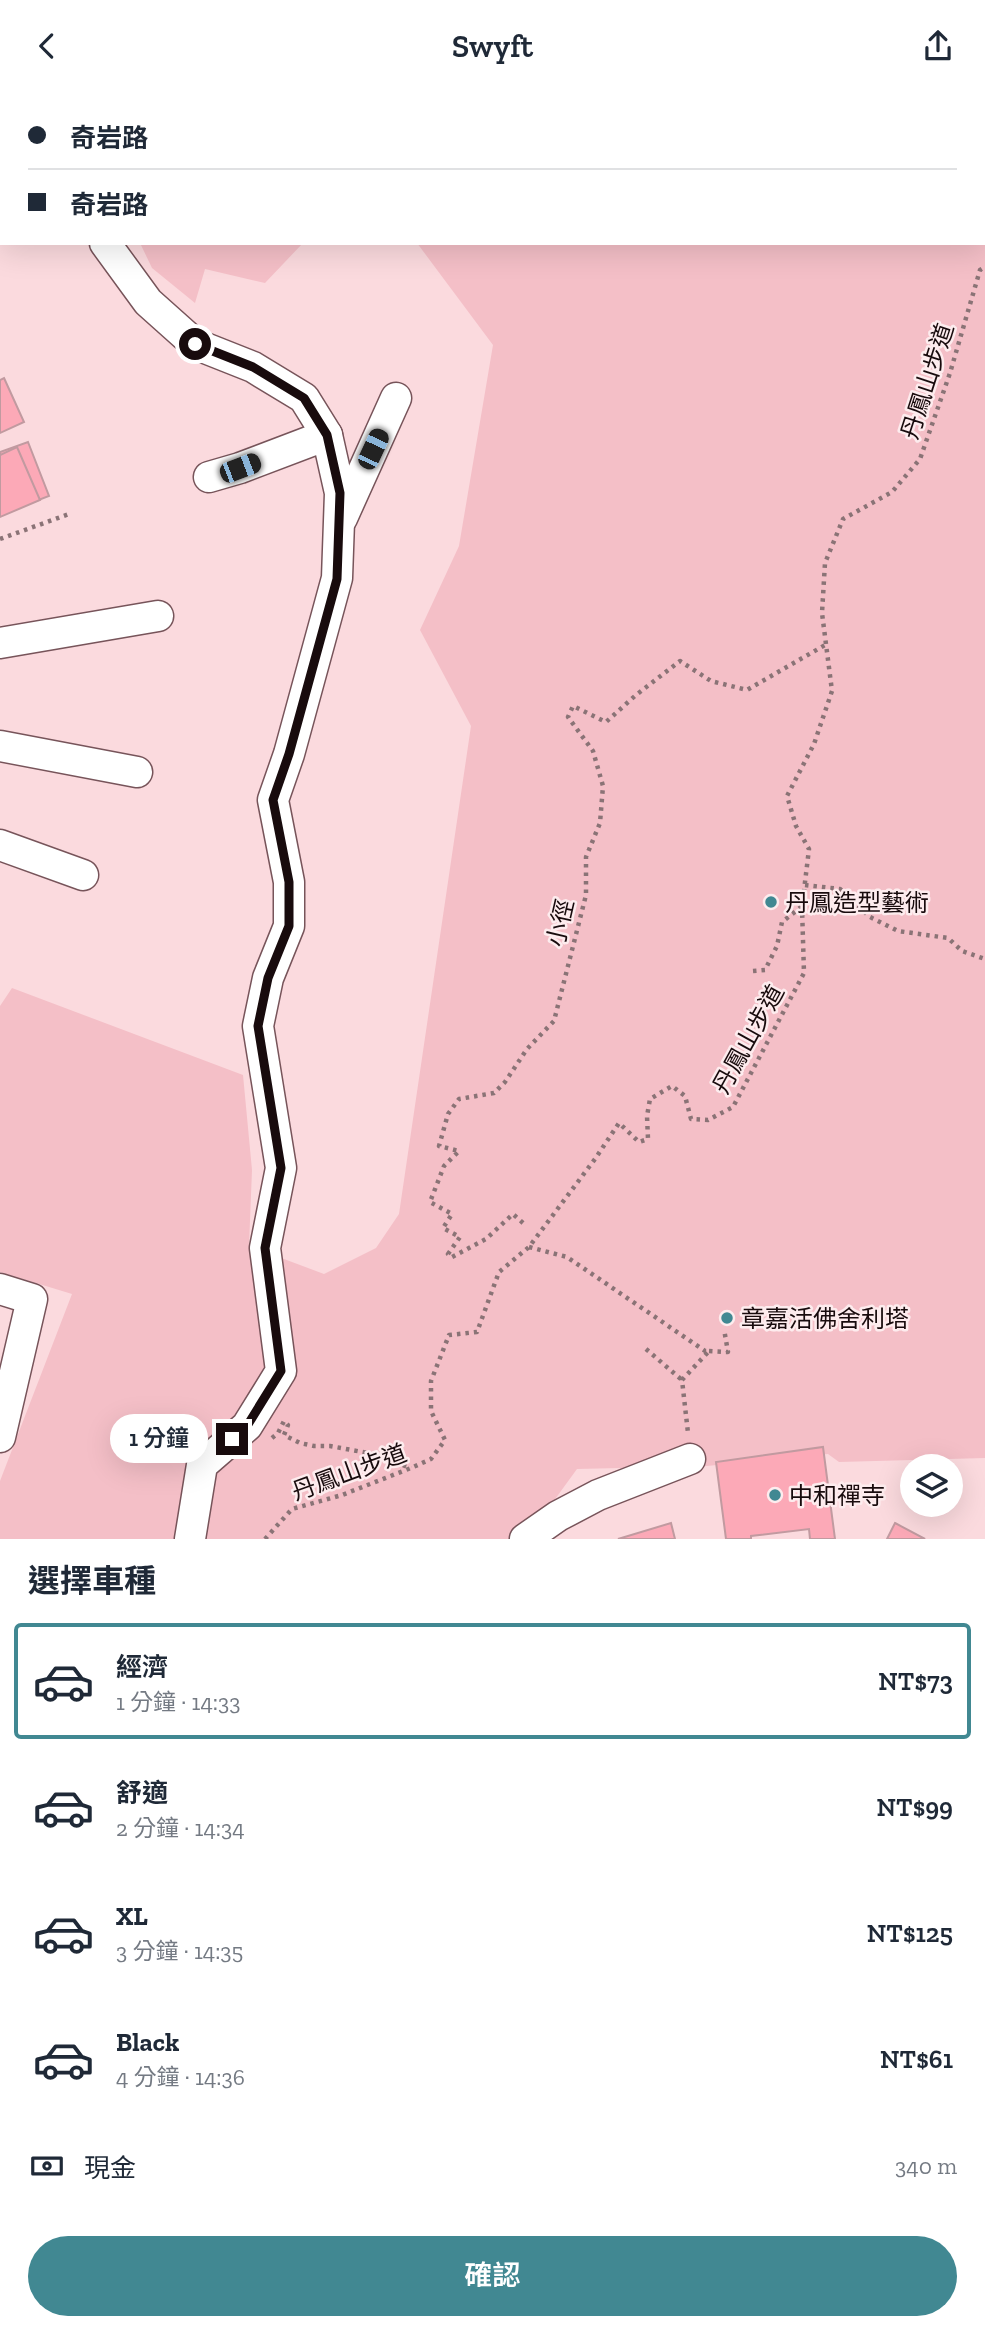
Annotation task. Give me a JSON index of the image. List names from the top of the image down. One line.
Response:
{"streets":{"path":["丹鳳山步道","小徑"]},"crossings":[["丹鳳山步道","小徑"]],"places":["丹鳳造型藝術","章嘉活佛舍利塔","中和禪寺"],"page":{"header":"Swyft","banner":["奇岩路","奇岩路"],"bubble":"1 分鐘","heading":"選擇車種","list":[{"name":"經濟","note":"1 分鐘 · 14:33","value":"NT$73"},{"name":"舒適","note":"2 分鐘 · 14:34","value":"NT$99"},{"name":"XL","note":"3 分鐘 · 14:35","value":"NT$125"},{"name":"Black","note":"4 分鐘 · 14:36","value":"NT$61"}],"pay":["現金","340 m"],"buttons":"確認"}}
